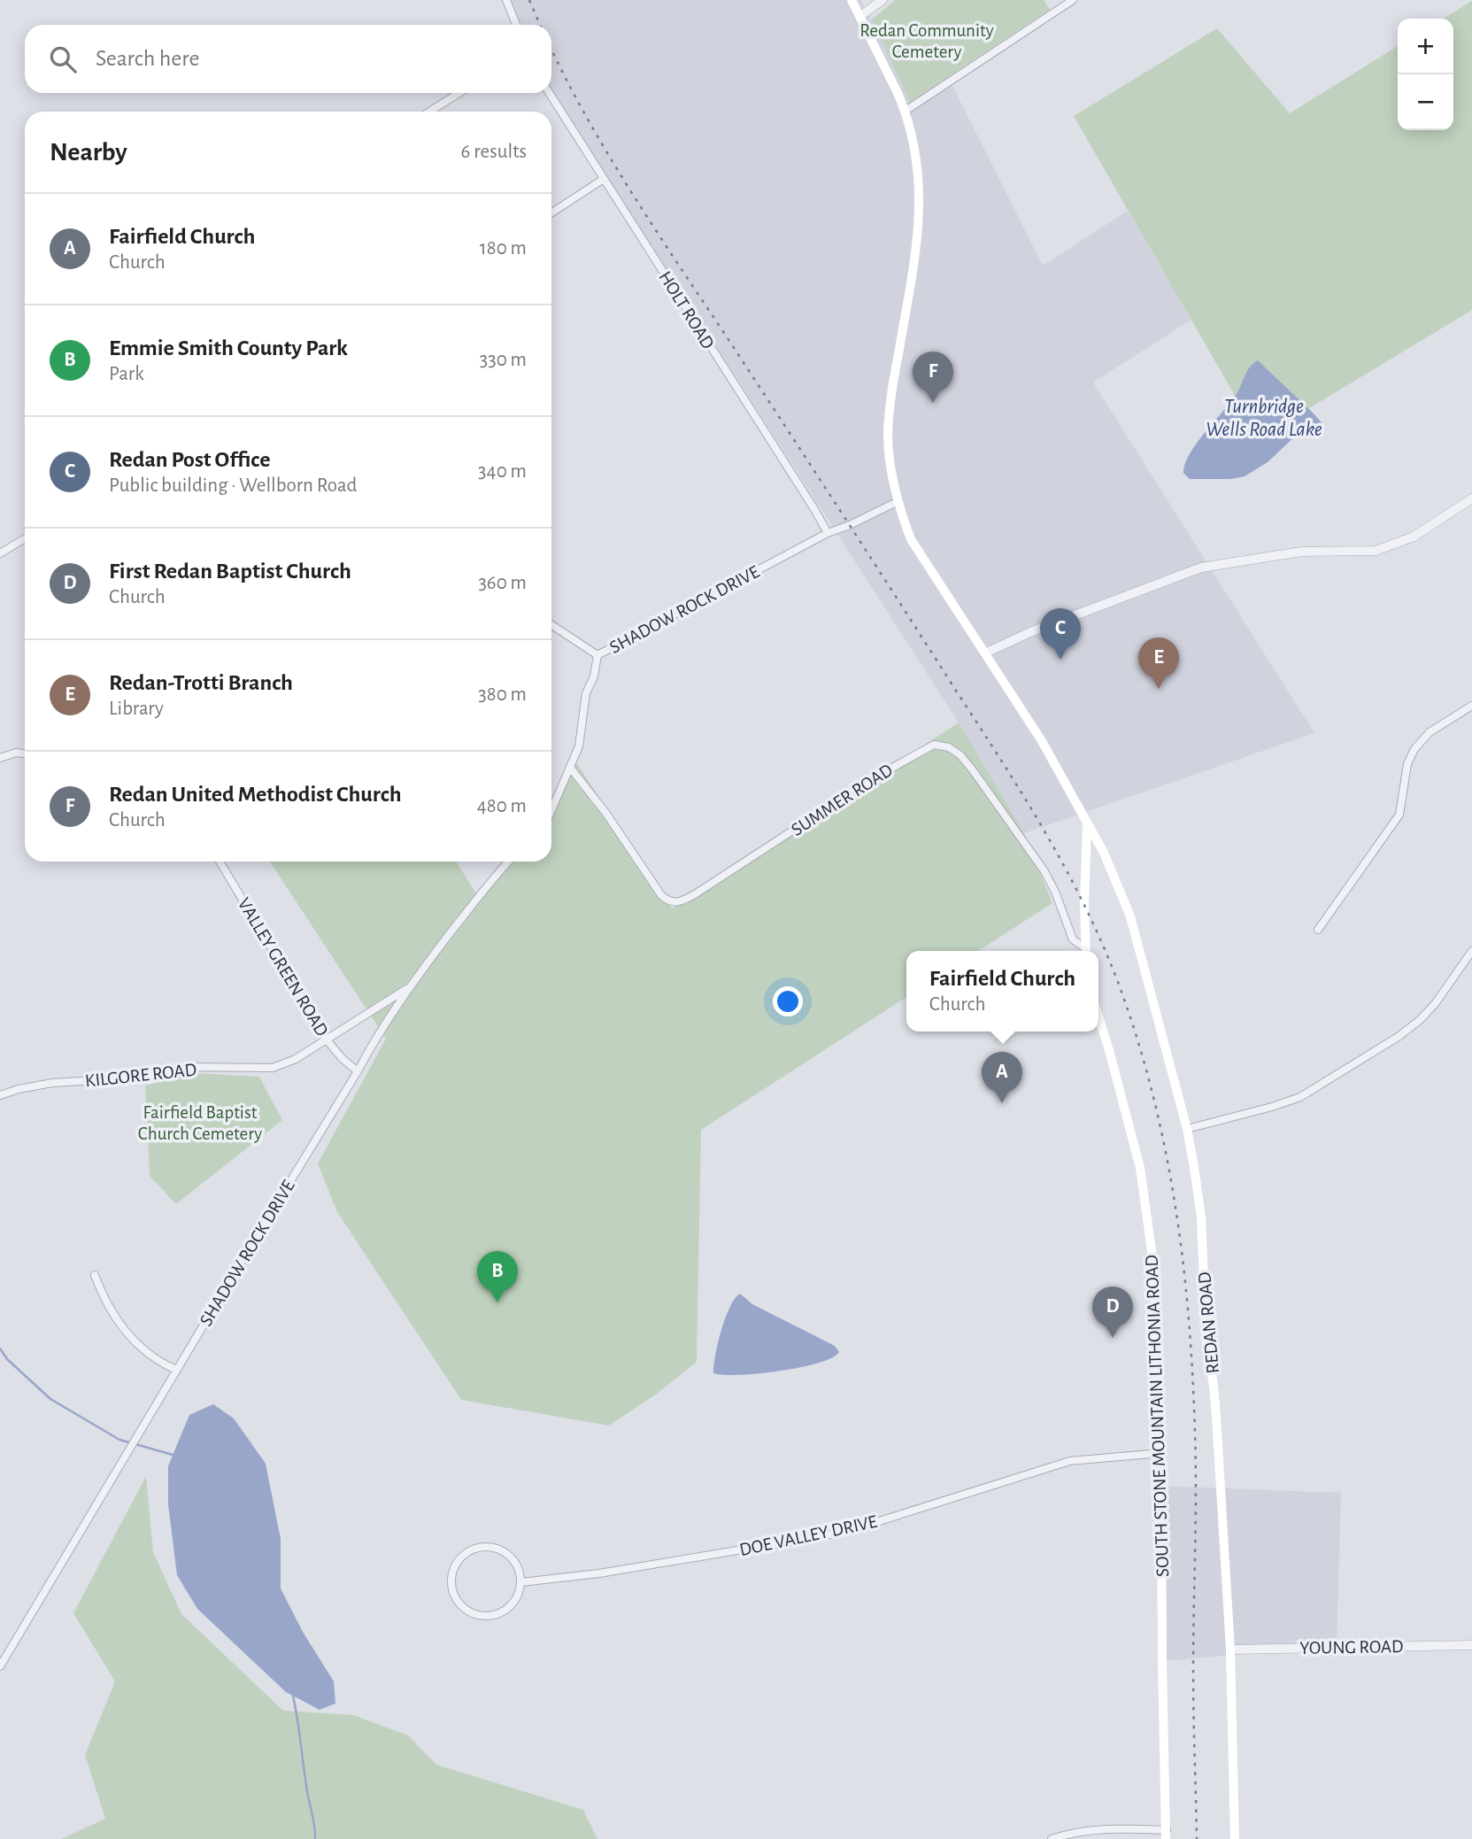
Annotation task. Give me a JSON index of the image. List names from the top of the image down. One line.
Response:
{"streets":{"main road":["REDAN ROAD","SOUTH STONE MOUNTAIN LITHONIA ROAD"],"street":["HOLT ROAD","SHADOW ROCK DRIVE","SUMMER ROAD","VALLEY GREEN ROAD","KILGORE ROAD","DOE VALLEY DRIVE","YOUNG ROAD"]},"crossings":[["HOLT ROAD","SHADOW ROCK DRIVE"],["SHADOW ROCK DRIVE","SUMMER ROAD"],["SHADOW ROCK DRIVE","VALLEY GREEN ROAD"],["SHADOW ROCK DRIVE","KILGORE ROAD"],["VALLEY GREEN ROAD","KILGORE ROAD"],["REDAN ROAD","YOUNG ROAD"],["SOUTH STONE MOUNTAIN LITHONIA ROAD","DOE VALLEY DRIVE"]],"water":["Turnbridge Wells Road Lake"],"parks":["Redan Community Cemetery","Fairfield Baptist Church Cemetery"],"page":{"map_buttons":["+","−"],"search":"Search here","heading":["Nearby","6 results"],"list":[{"mark":"A","name":"Fairfield Church","note":"Church","value":"180 m"},{"mark":"B","name":"Emmie Smith County Park","note":"Park","value":"330 m"},{"mark":"C","name":"Redan Post Office","note":"Public building · Wellborn Road","value":"340 m"},{"mark":"D","name":"First Redan Baptist Church","note":"Church","value":"360 m"},{"mark":"E","name":"Redan-Trotti Branch","note":"Library","value":"380 m"},{"mark":"F","name":"Redan United Methodist Church","note":"Church","value":"480 m"}],"pins":["F","C","E","A","B","D"],"popup":["Fairfield Church","Church"]}}
